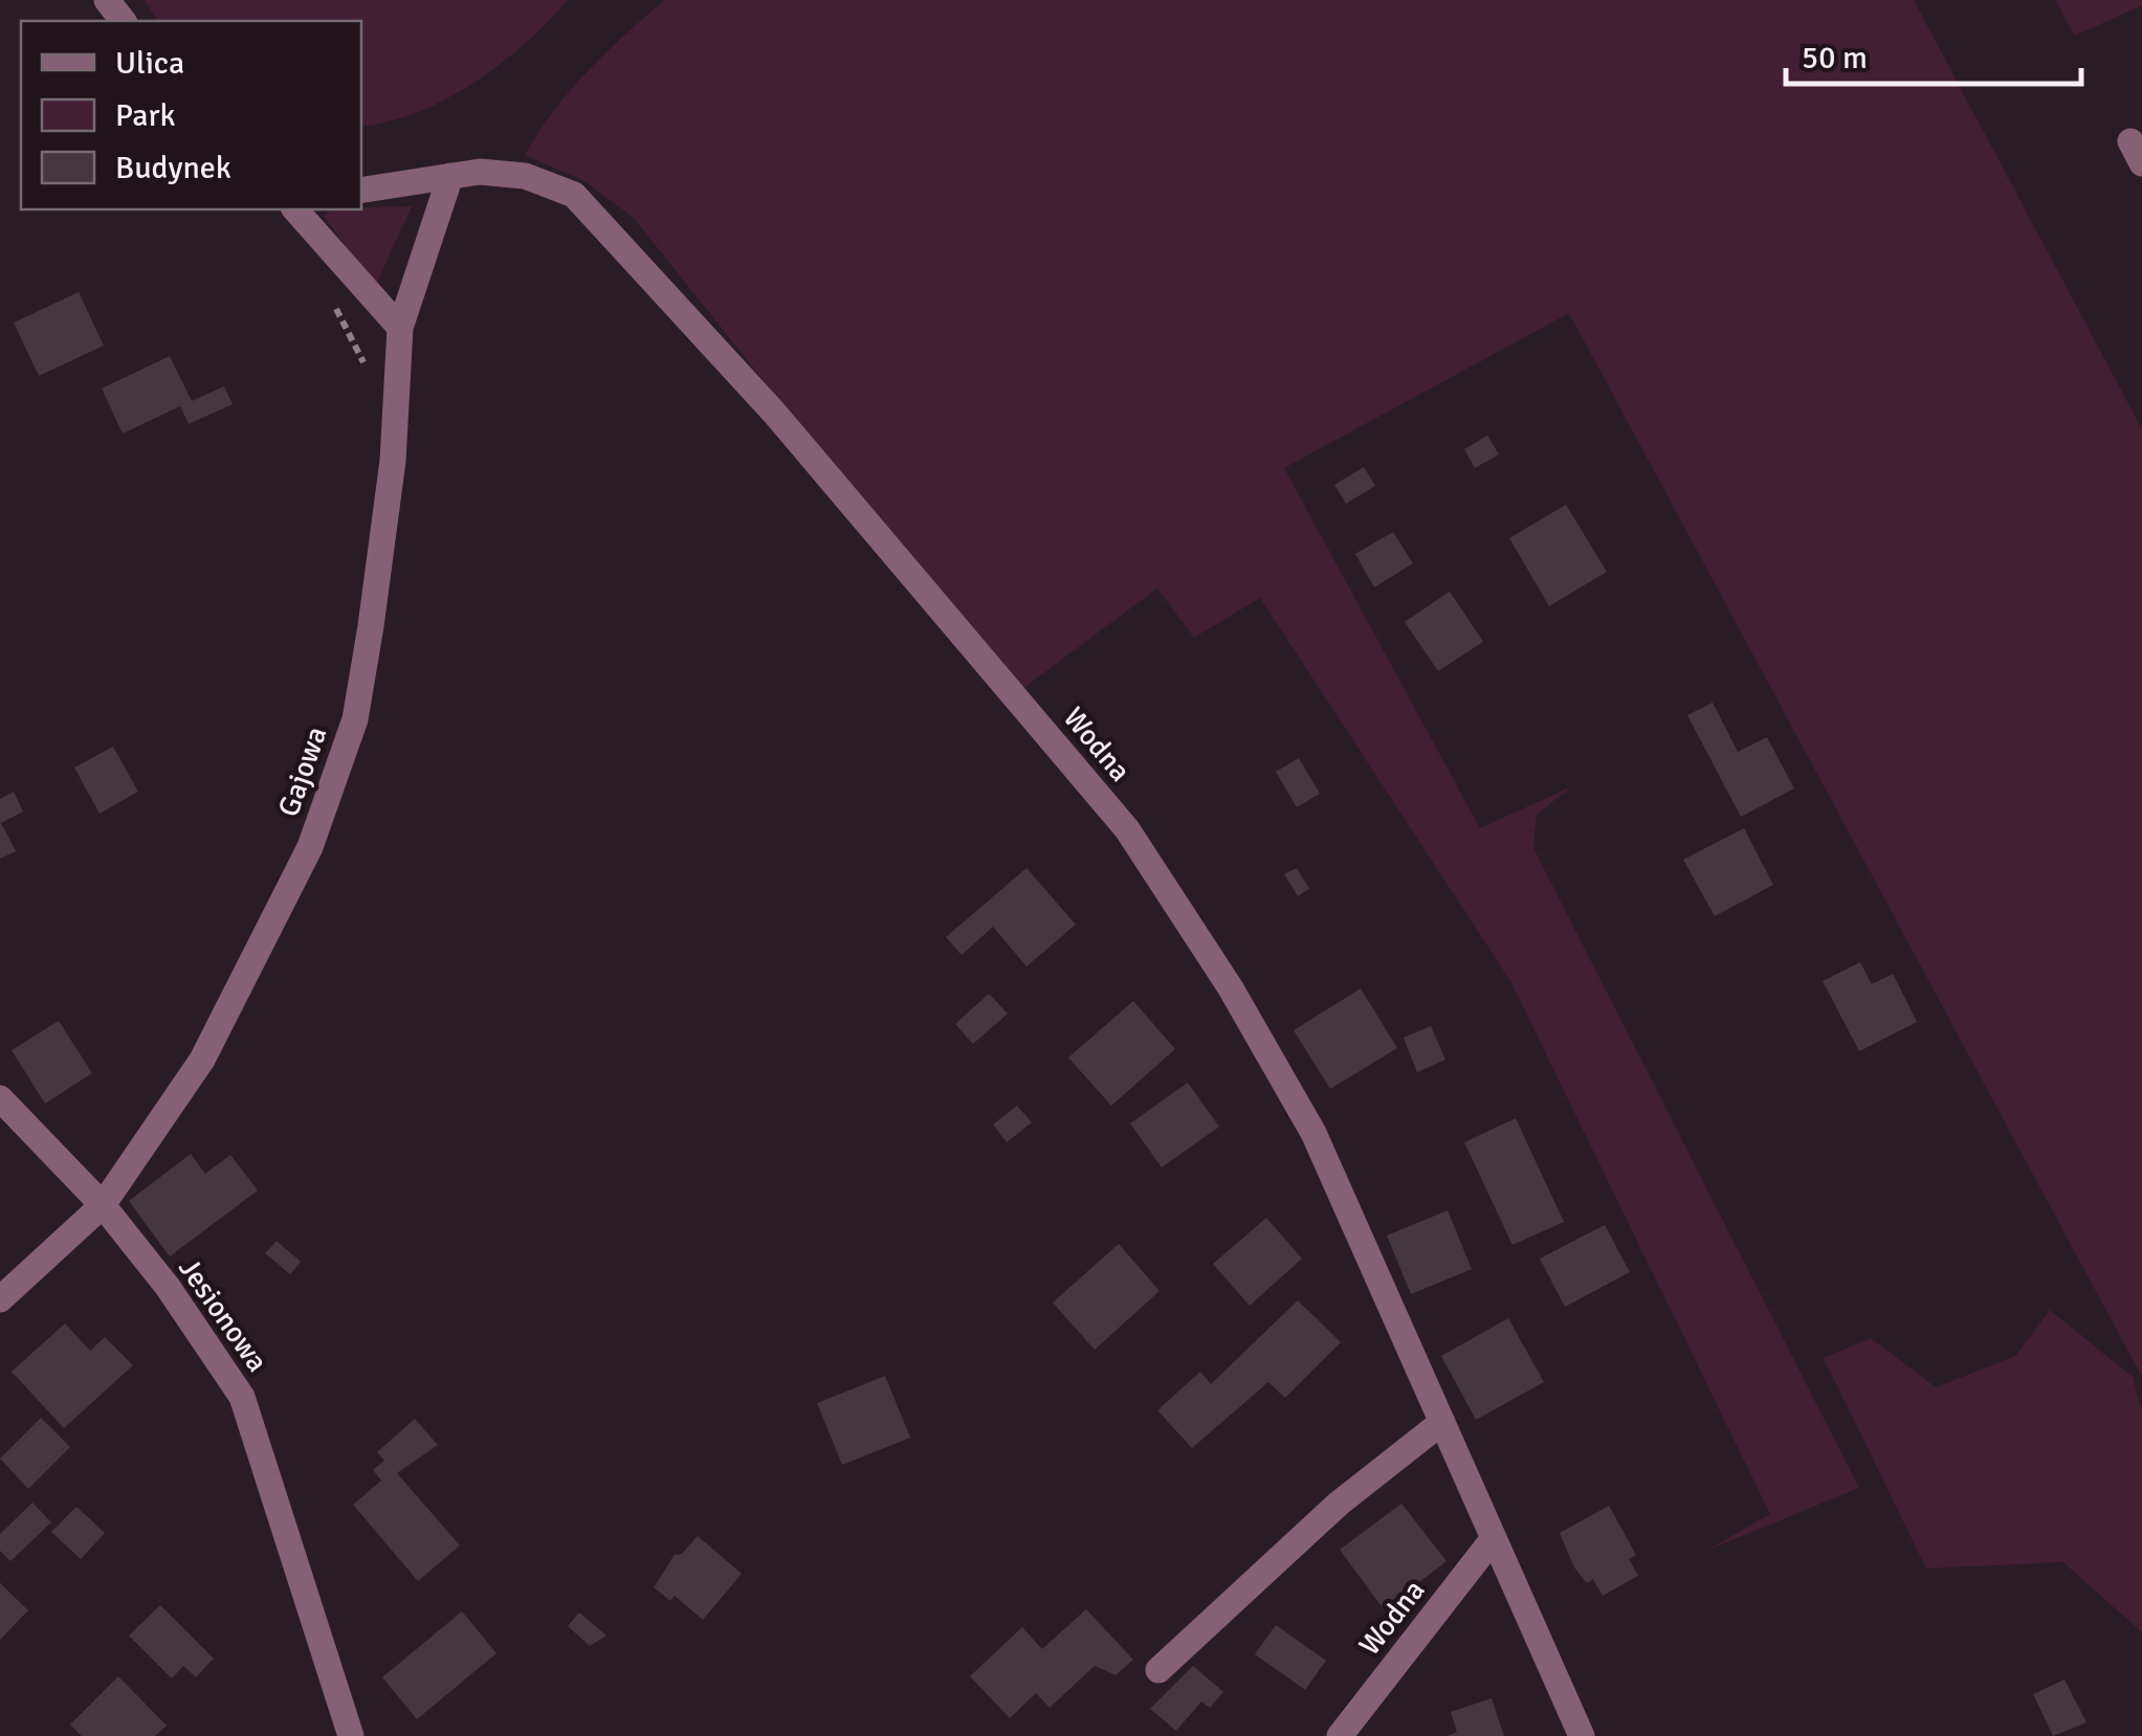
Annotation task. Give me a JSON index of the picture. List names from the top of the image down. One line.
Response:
{"streets":{"street":["Wodna","Gajowa","Jesionowa"]},"crossings":[["Gajowa","Jesionowa"]],"legend":["Ulica","Park","Budynek"],"scale_bar":"50 m"}
